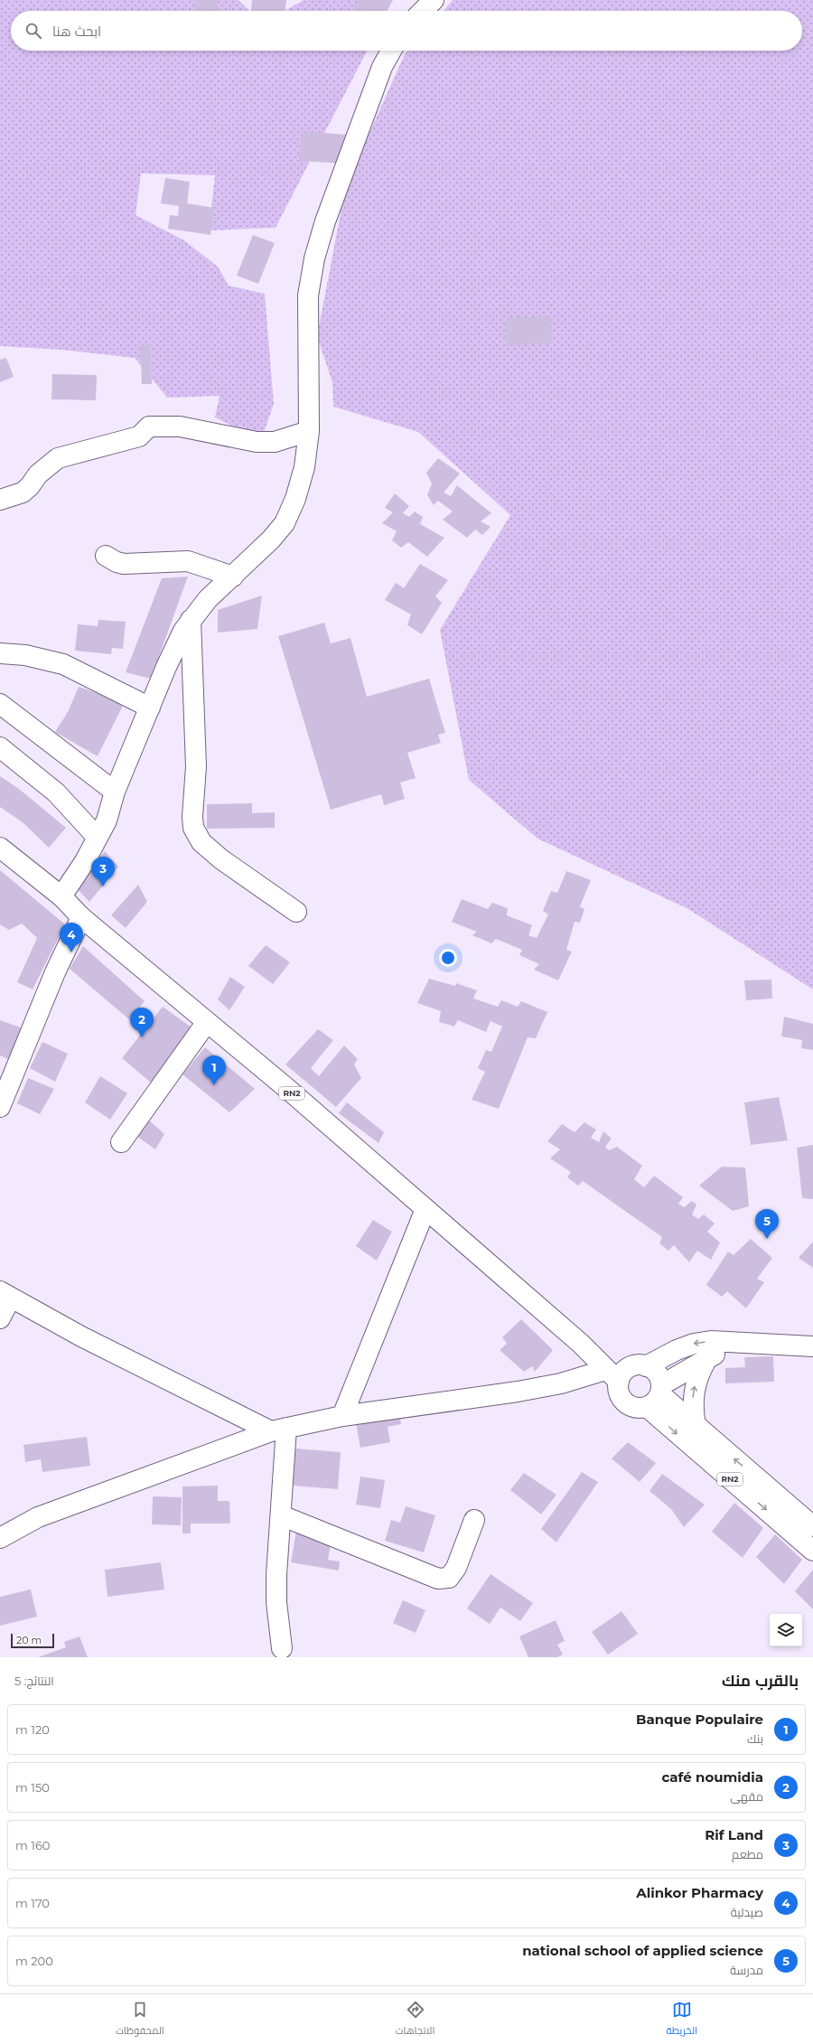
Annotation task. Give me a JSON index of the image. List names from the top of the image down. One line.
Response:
{"streets":{"main road":["RN2"]},"scale_bar":"20 m","page":{"search":"ابحث هنا","pins":["3","4","2","1","5"],"scale":"20 m","heading":["بالقرب منك","النتائج: 5"],"list":[{"mark":"1","name":"Banque Populaire","note":"بنك","value":"120 m"},{"mark":"2","name":"café noumidia","note":"مقهى","value":"150 m"},{"mark":"3","name":"Rif Land","note":"مطعم","value":"160 m"},{"mark":"4","name":"Alinkor Pharmacy","note":"صيدلية","value":"170 m"},{"mark":"5","name":"national school of applied science","note":"مدرسة","value":"200 m"}],"nav":["الخريطة","الاتجاهات","المحفوظات"]}}
